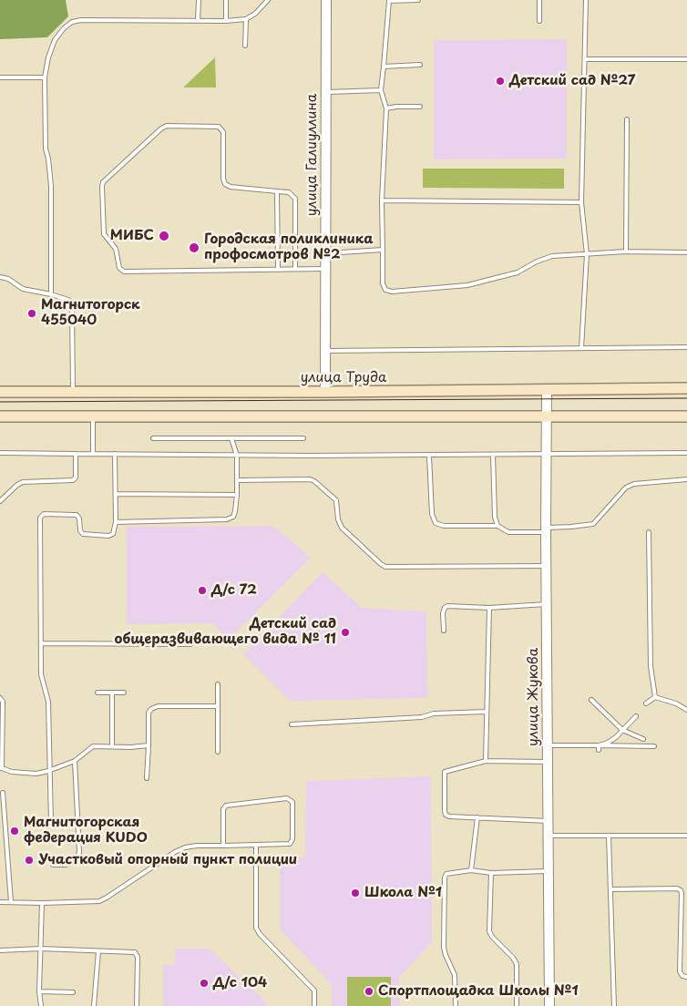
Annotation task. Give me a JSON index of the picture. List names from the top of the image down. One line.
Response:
{"streets":{"main road":["улица Труда"],"street":["улица Галиуллина","улица Жукова"]},"crossings":[["улица Галиуллина","улица Труда"],["улица Труда","улица Жукова"]],"places":["Детский сад №27","МИБС","Городская поликлиника профосмотров №2","Магнитогорск 455040","Д/с 72","Детский сад общеразвивающего вида № 11","Магнитогорская федерация KUDO","Участковый опорный пункт полиции","Школа №1","Д/с 104","Спортплощадка Школы №1"]}
